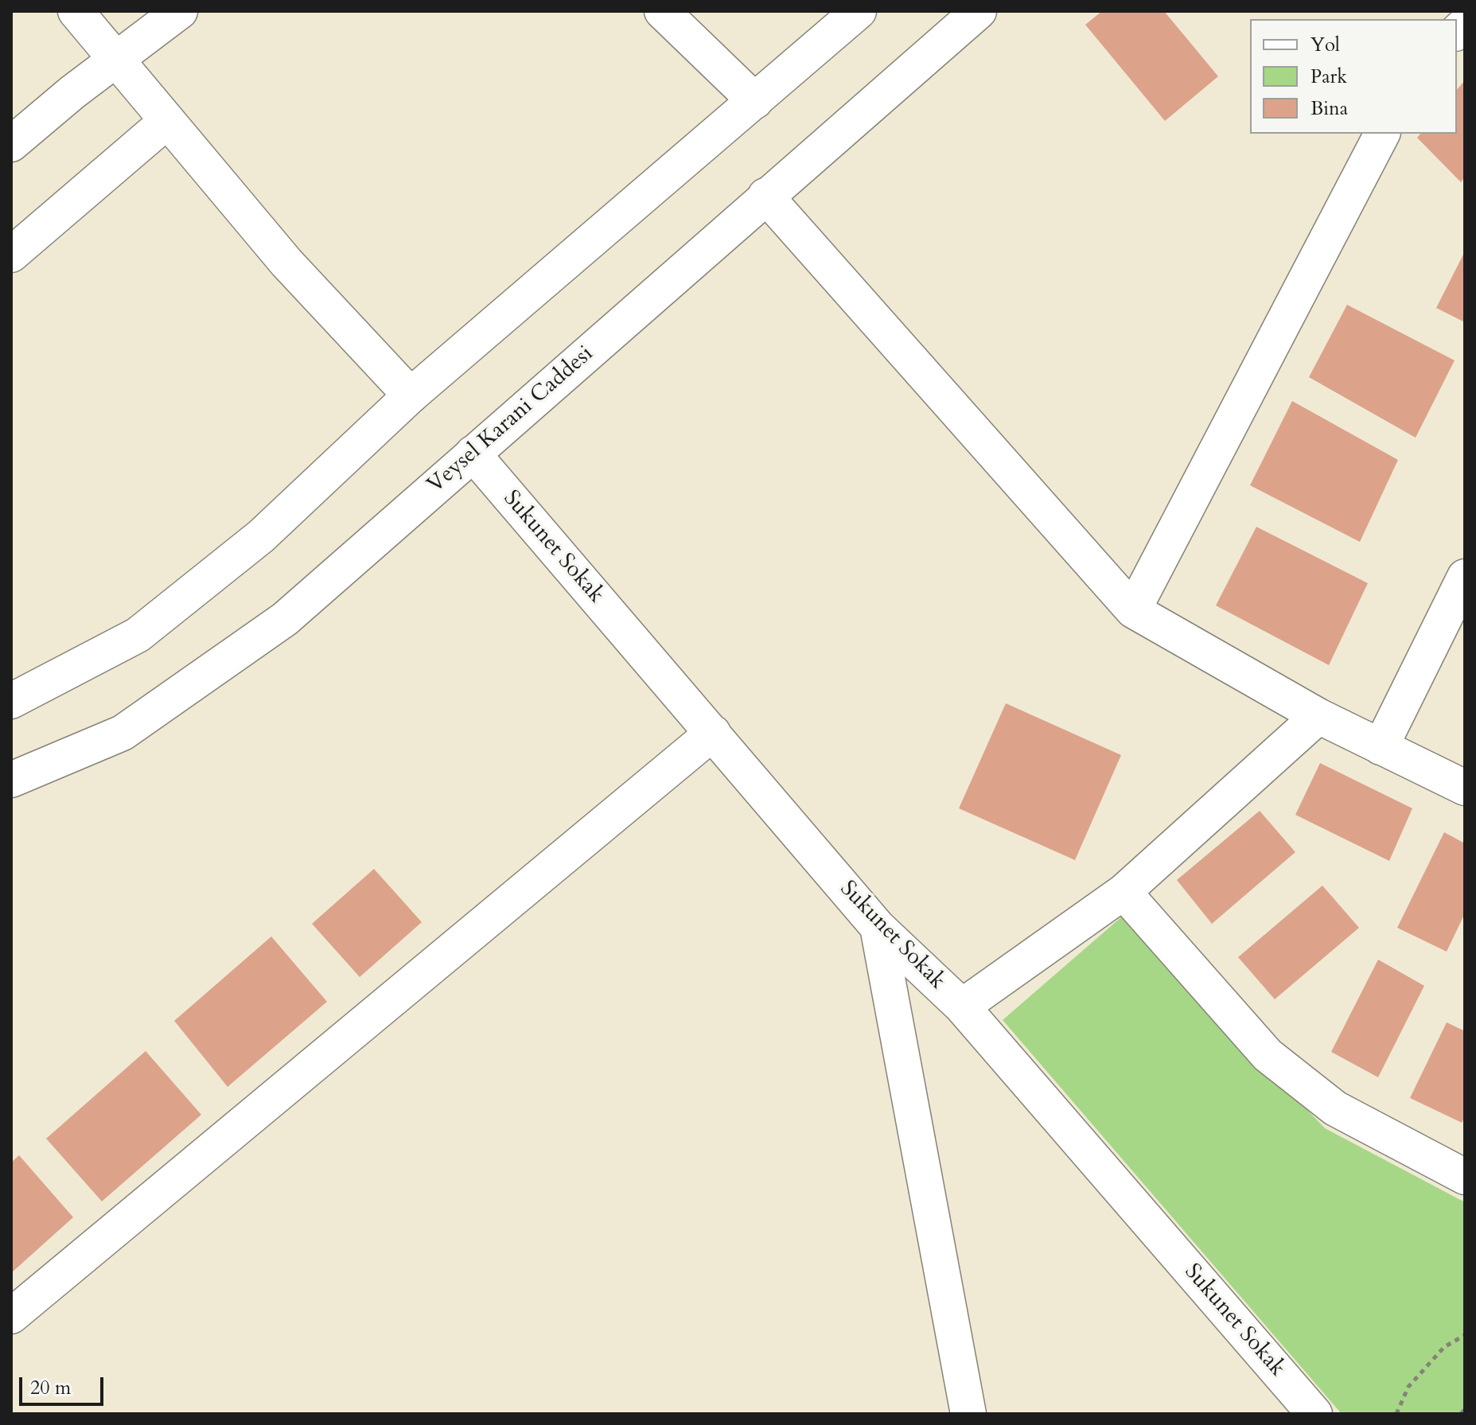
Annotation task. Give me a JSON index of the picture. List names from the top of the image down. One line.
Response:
{"streets":{"street":["Veysel Karani Caddesi","Sukunet Sokak"]},"crossings":[["Veysel Karani Caddesi","Sukunet Sokak"]],"legend":["Yol","Park","Bina"],"scale_bar":"20 m"}
